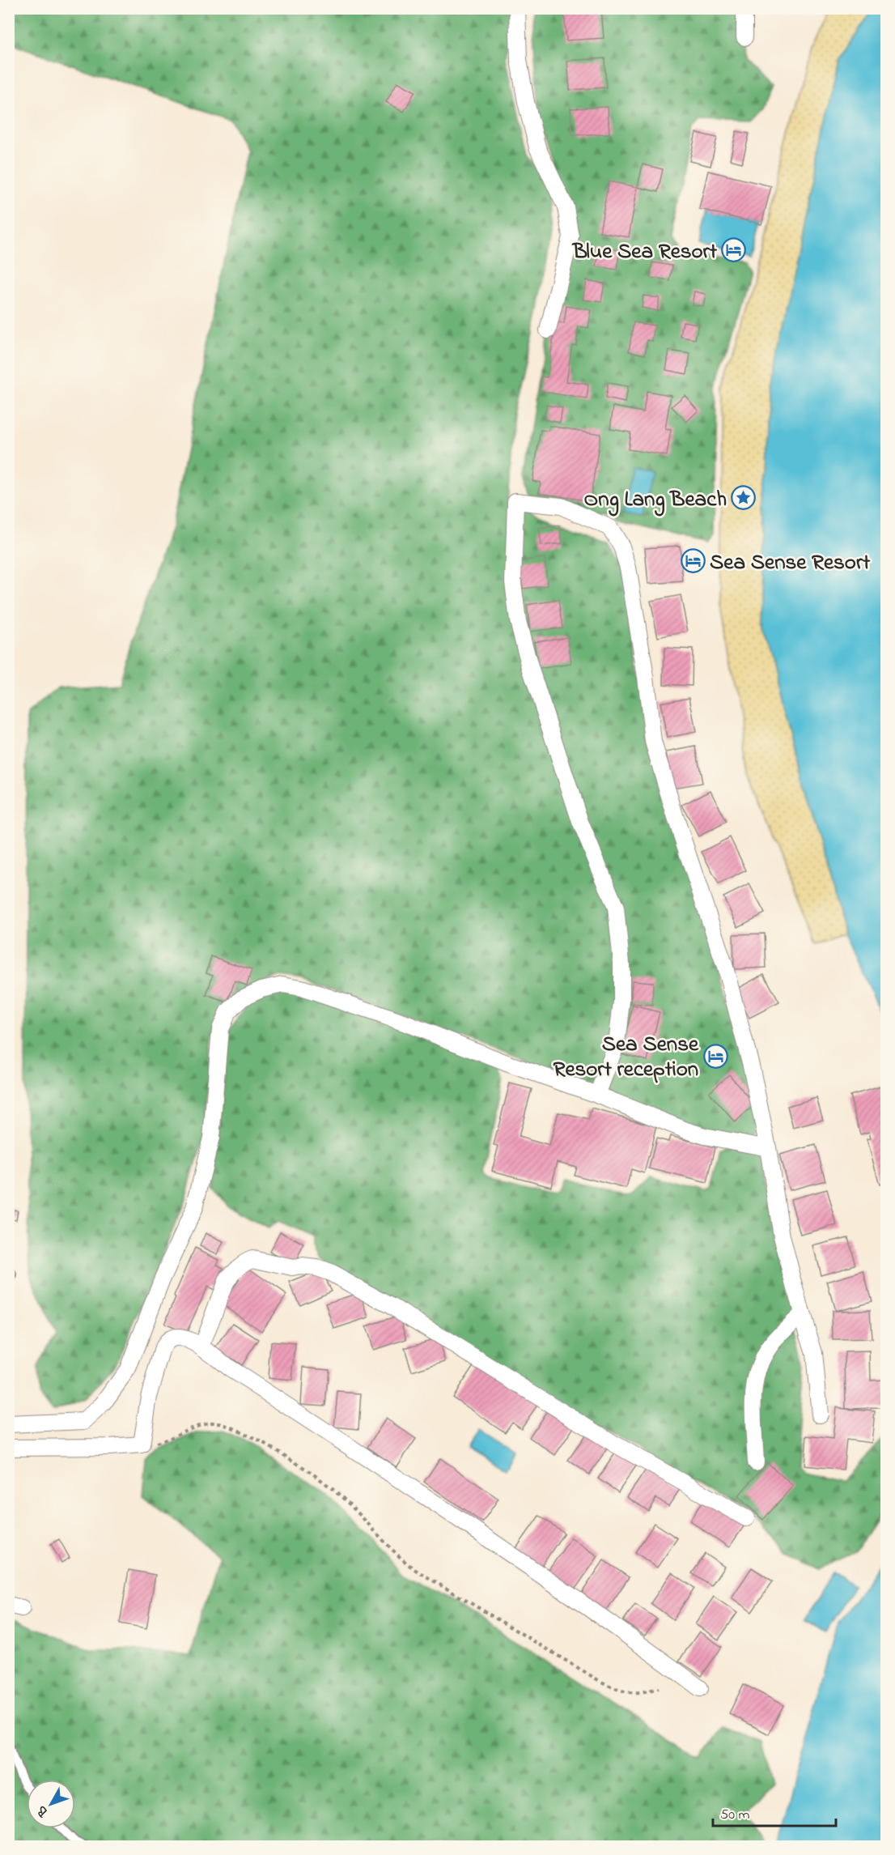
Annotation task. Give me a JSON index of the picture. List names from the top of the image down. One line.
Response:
{"places":{"hotel":["Blue Sea Resort","Sea Sense Resort","Sea Sense Resort reception"],"place":["Ong Lang Beach"]},"scale_bar":"50 m","north":"bottom left"}
